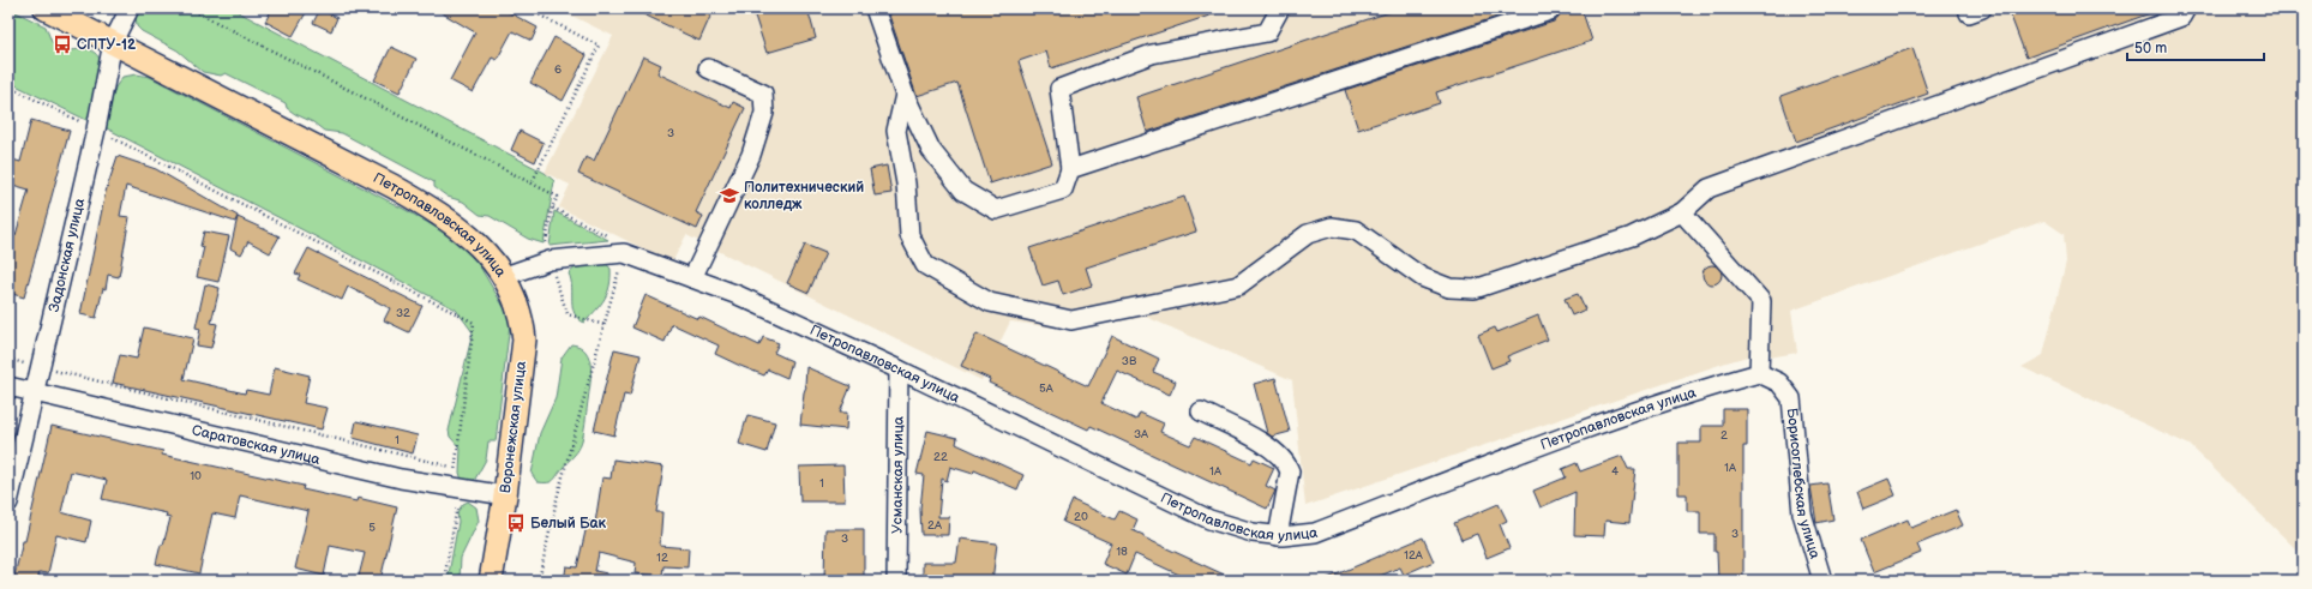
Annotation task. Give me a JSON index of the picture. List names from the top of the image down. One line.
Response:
{"streets":{"main road":["Петропавловская улица","Воронежская улица"],"street":["Задонская улица","Саратовская улица","Усманская улица","Борисоглебская улица"]},"crossings":[["Петропавловская улица","Задонская улица"],["Петропавловская улица","Воронежская улица"],["Петропавловская улица","Усманская улица"],["Петропавловская улица","Борисоглебская улица"],["Задонская улица","Саратовская улица"],["Воронежская улица","Саратовская улица"]],"places":{"bus stop":["СПТУ-12","Белый Бак"],"school or university":["Политехнический колледж"]},"house_numbers":["6","3","32","3В","5А","3А","2","1","22","1А","1А","4","10","1","20","2А","5","3","3","18","12А","12"],"scale_bar":"50 m"}
